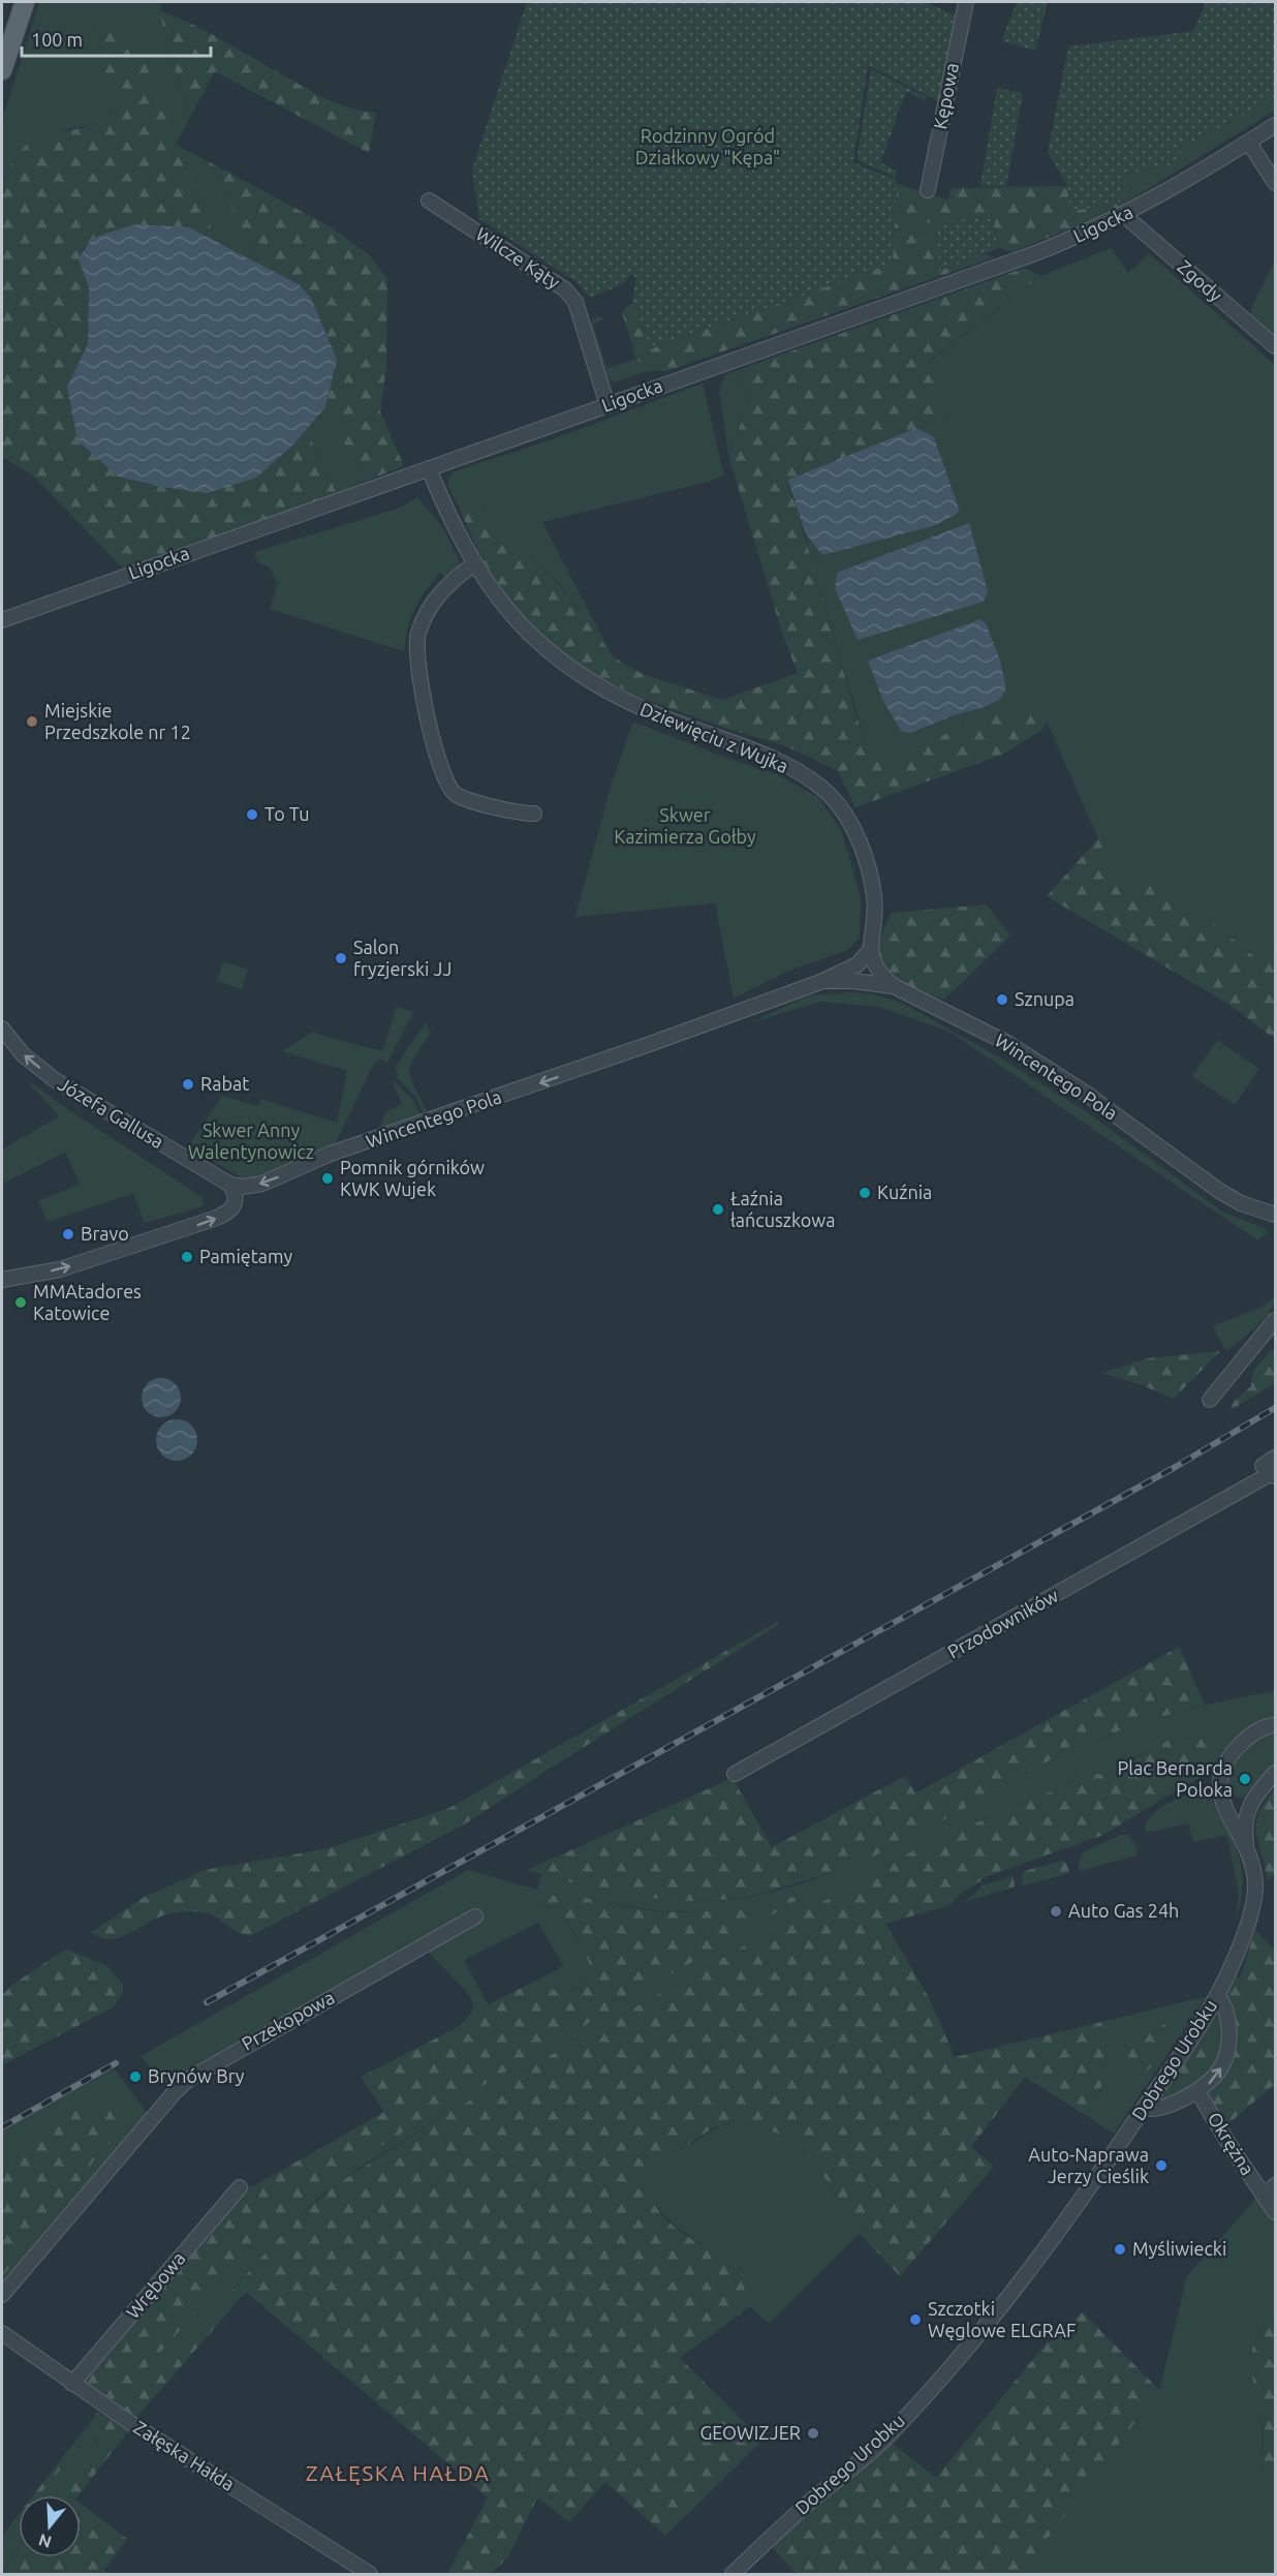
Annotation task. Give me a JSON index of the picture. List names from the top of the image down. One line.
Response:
{"streets":{"street":["Kępowa","Ligocka","Wilcze Kąty","Zgody","Dziewięciu z Wujka","Wincentego Pola","Józefa Gallusa","Przodowników","Przekopowa","Dobrego Urobku","Okrężna","Wrębowa","Załęska Hałda"]},"crossings":[["Ligocka","Wilcze Kąty"],["Ligocka","Zgody"],["Ligocka","Dziewięciu z Wujka"],["Dziewięciu z Wujka","Wincentego Pola"],["Wincentego Pola","Józefa Gallusa"],["Wrębowa","Załęska Hałda"]],"one_way":["Wincentego Pola","Józefa Gallusa"],"districts":["ZAŁĘSKA HAŁDA"],"parks":["Rodzinny Ogród Działkowy \"Kępa\"","Skwer Kazimierza Gołby","Skwer Anny Walentynowicz"],"places":["Miejskie Przedszkole nr 12","To Tu","Salon fryzjerski JJ","Sznupa","Rabat","Pomnik górników KWK Wujek","Kuźnia","Łaźnia łańcuszkowa","Bravo","Pamiętamy","MMAtadores Katowice","Plac Bernarda Poloka","Auto Gas 24h","Brynów Bry","Auto-Naprawa Jerzy Cieślik","Myśliwiecki","Szczotki Węglowe ELGRAF","GEOWIZJER"],"scale_bar":"100 m","north":"bottom"}
